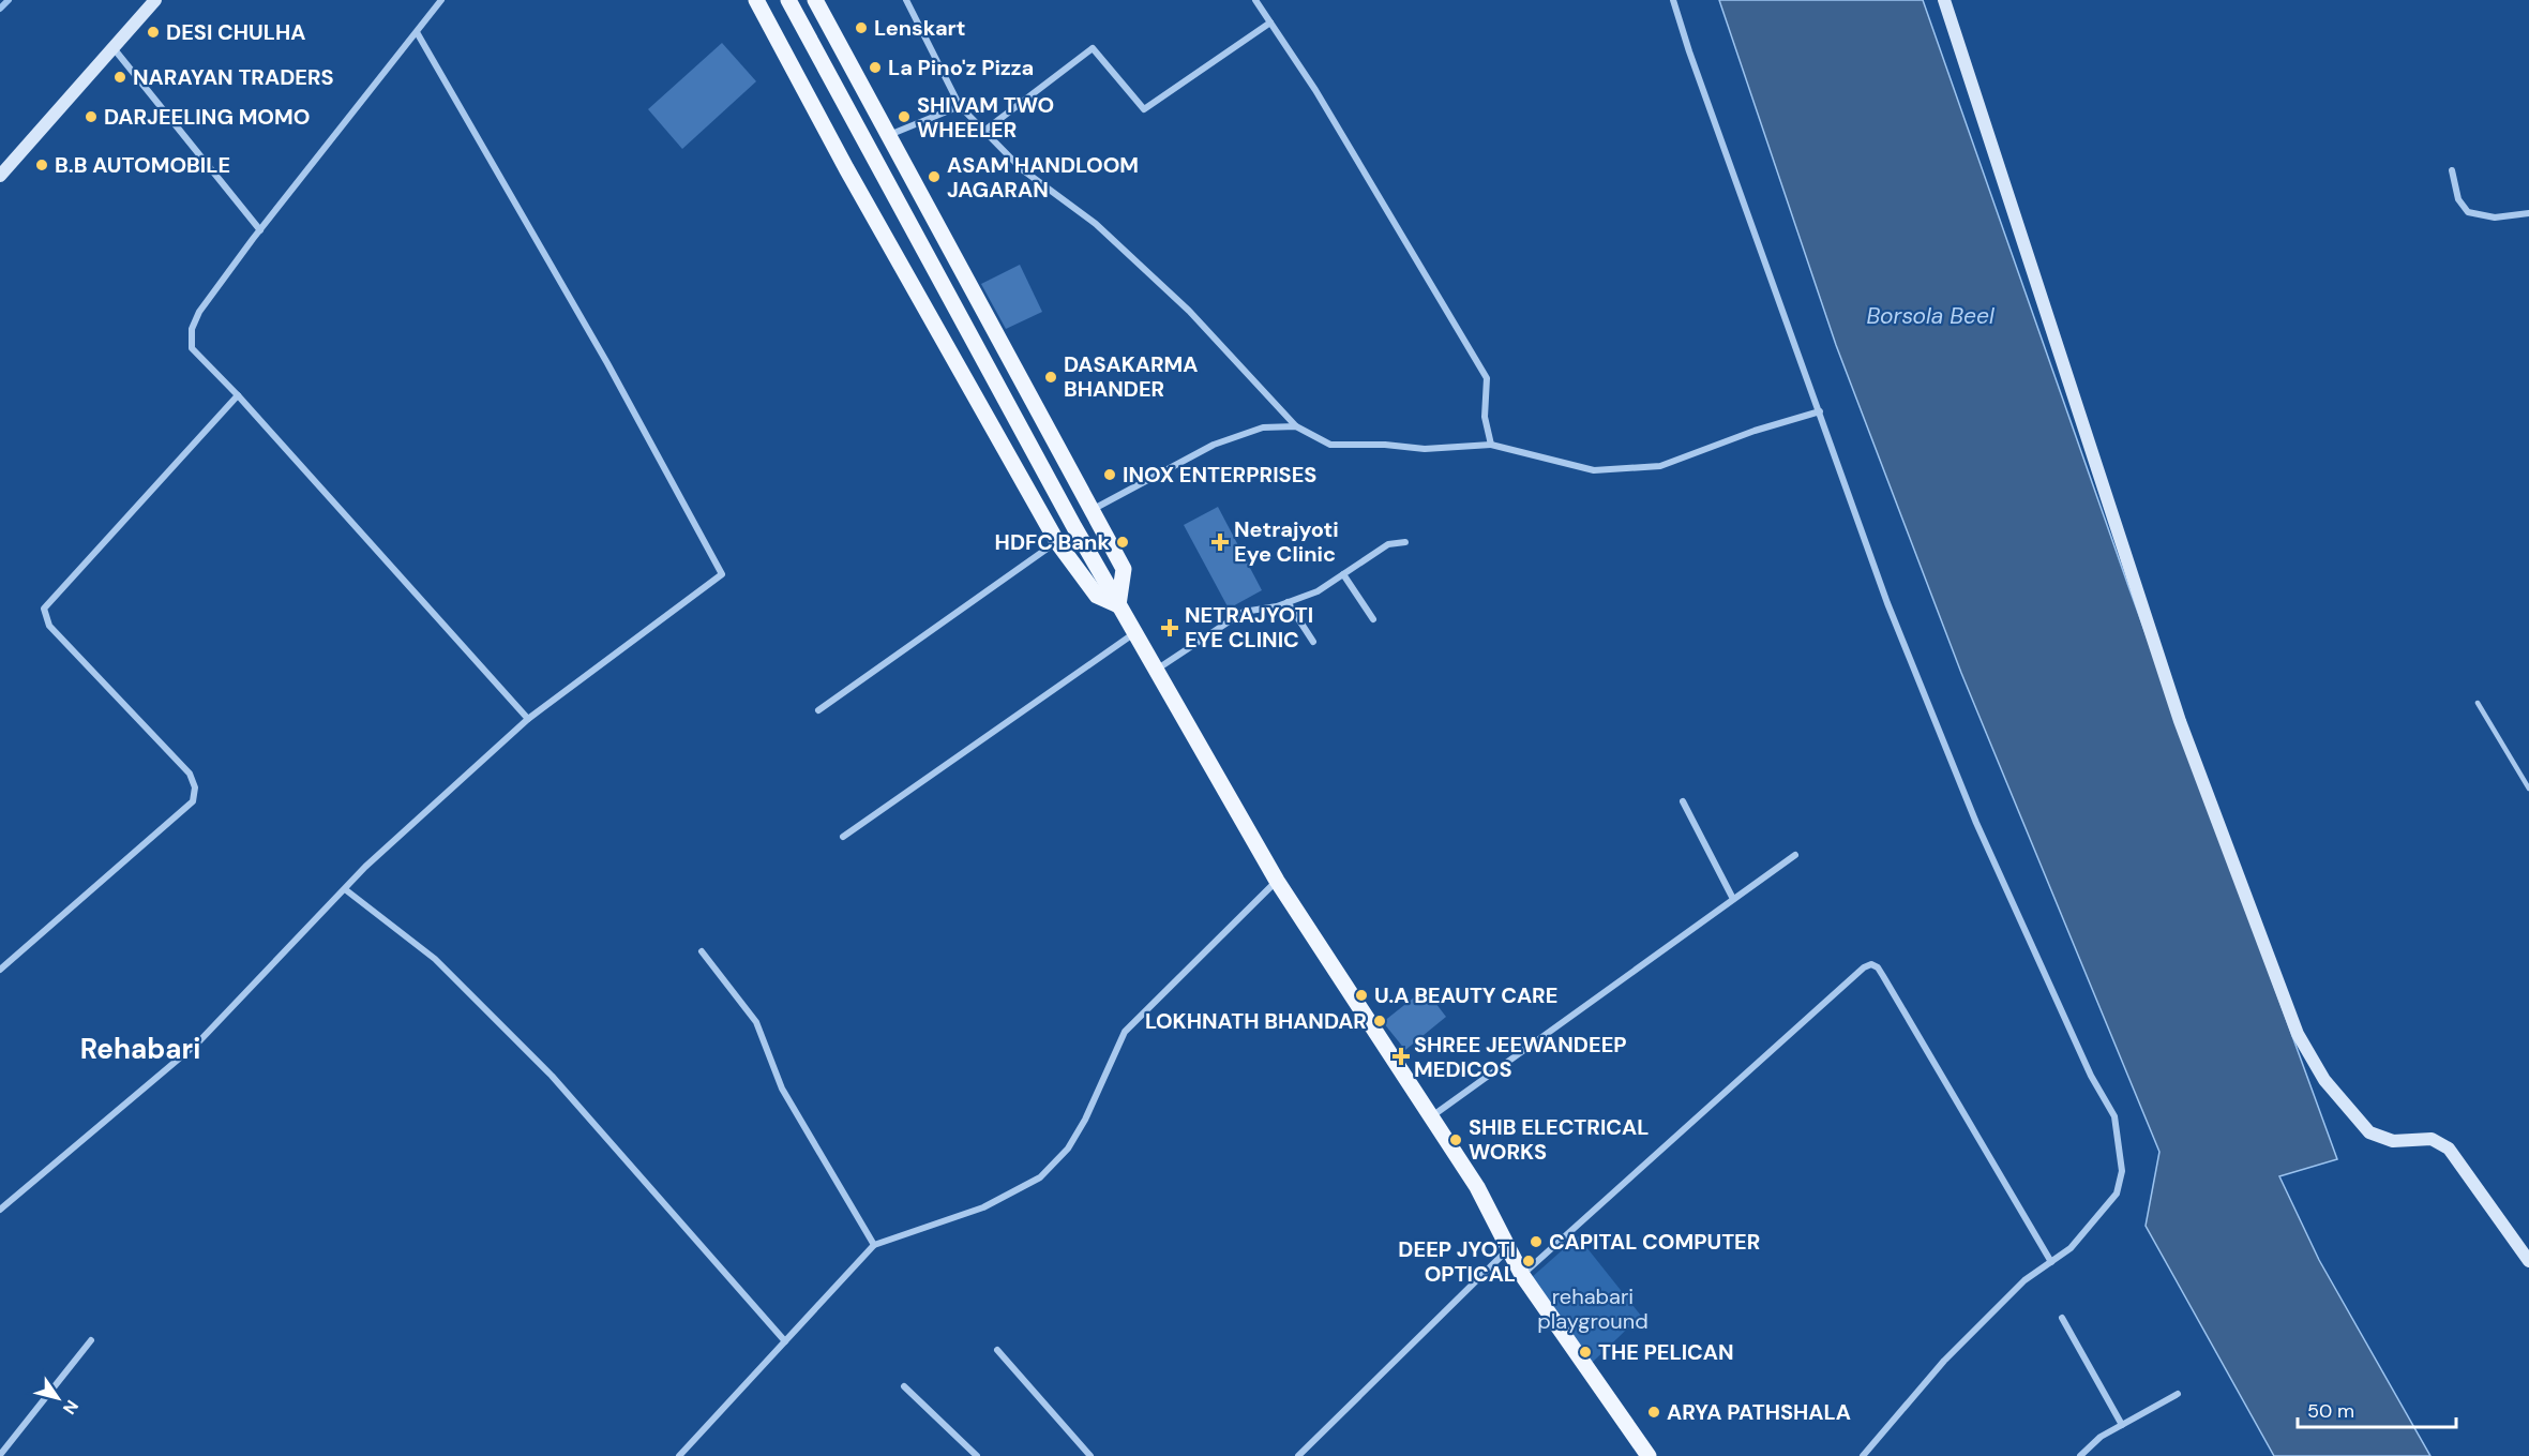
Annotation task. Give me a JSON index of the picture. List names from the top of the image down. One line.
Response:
{"districts":["Rehabari"],"water":["Borsola Beel"],"parks":["rehabari playground"],"places":{"other":["Lenskart","DESI CHULHA","La Pino'z Pizza","NARAYAN TRADERS","DARJEELING MOMO","SHIVAM TWO WHEELER","B.B AUTOMOBILE","ASAM HANDLOOM JAGARAN","DASAKARMA BHANDER","INOX ENTERPRISES","HDFC Bank","U.A BEAUTY CARE","LOKHNATH BHANDAR","SHIB ELECTRICAL WORKS","CAPITAL COMPUTER","DEEP JYOTI OPTICAL","THE PELICAN","ARYA PATHSHALA"],"health":["Netrajyoti Eye Clinic","NETRAJYOTI EYE CLINIC","SHREE JEEWANDEEP MEDICOS"]},"scale_bar":"50 m","north":"bottom right"}
